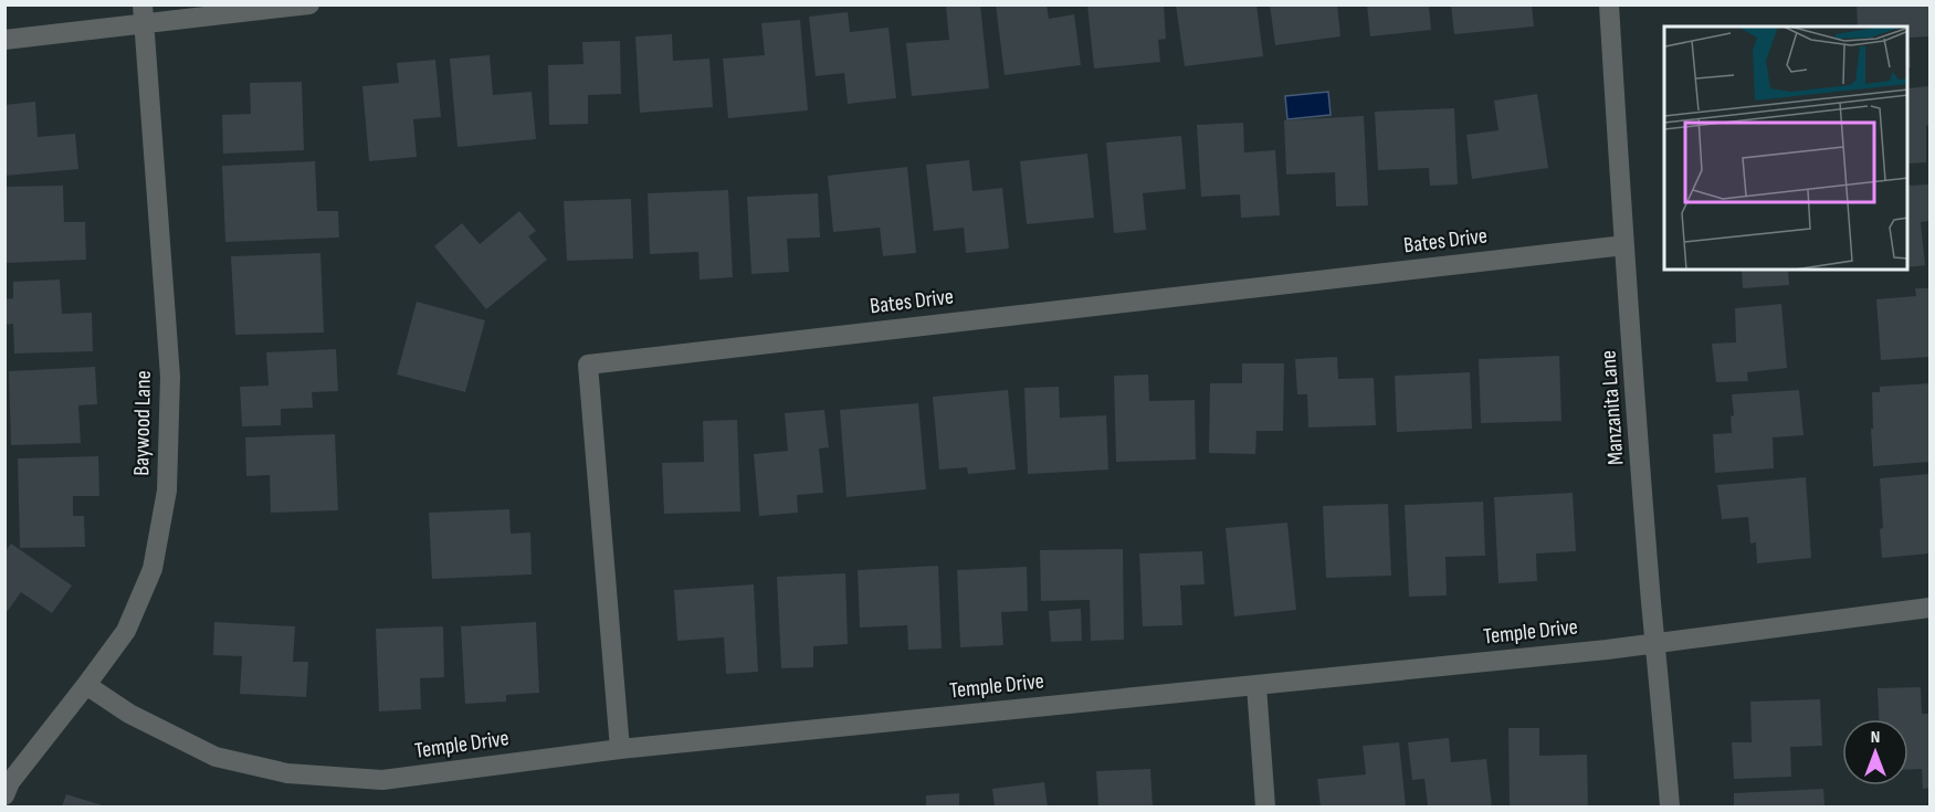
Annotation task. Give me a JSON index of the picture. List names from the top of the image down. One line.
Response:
{"streets":{"street":["Bates Drive","Manzanita Lane","Baywood Lane","Temple Drive"]},"crossings":[["Bates Drive","Manzanita Lane"],["Bates Drive","Temple Drive"],["Manzanita Lane","Temple Drive"],["Baywood Lane","Temple Drive"]],"north":"top"}
